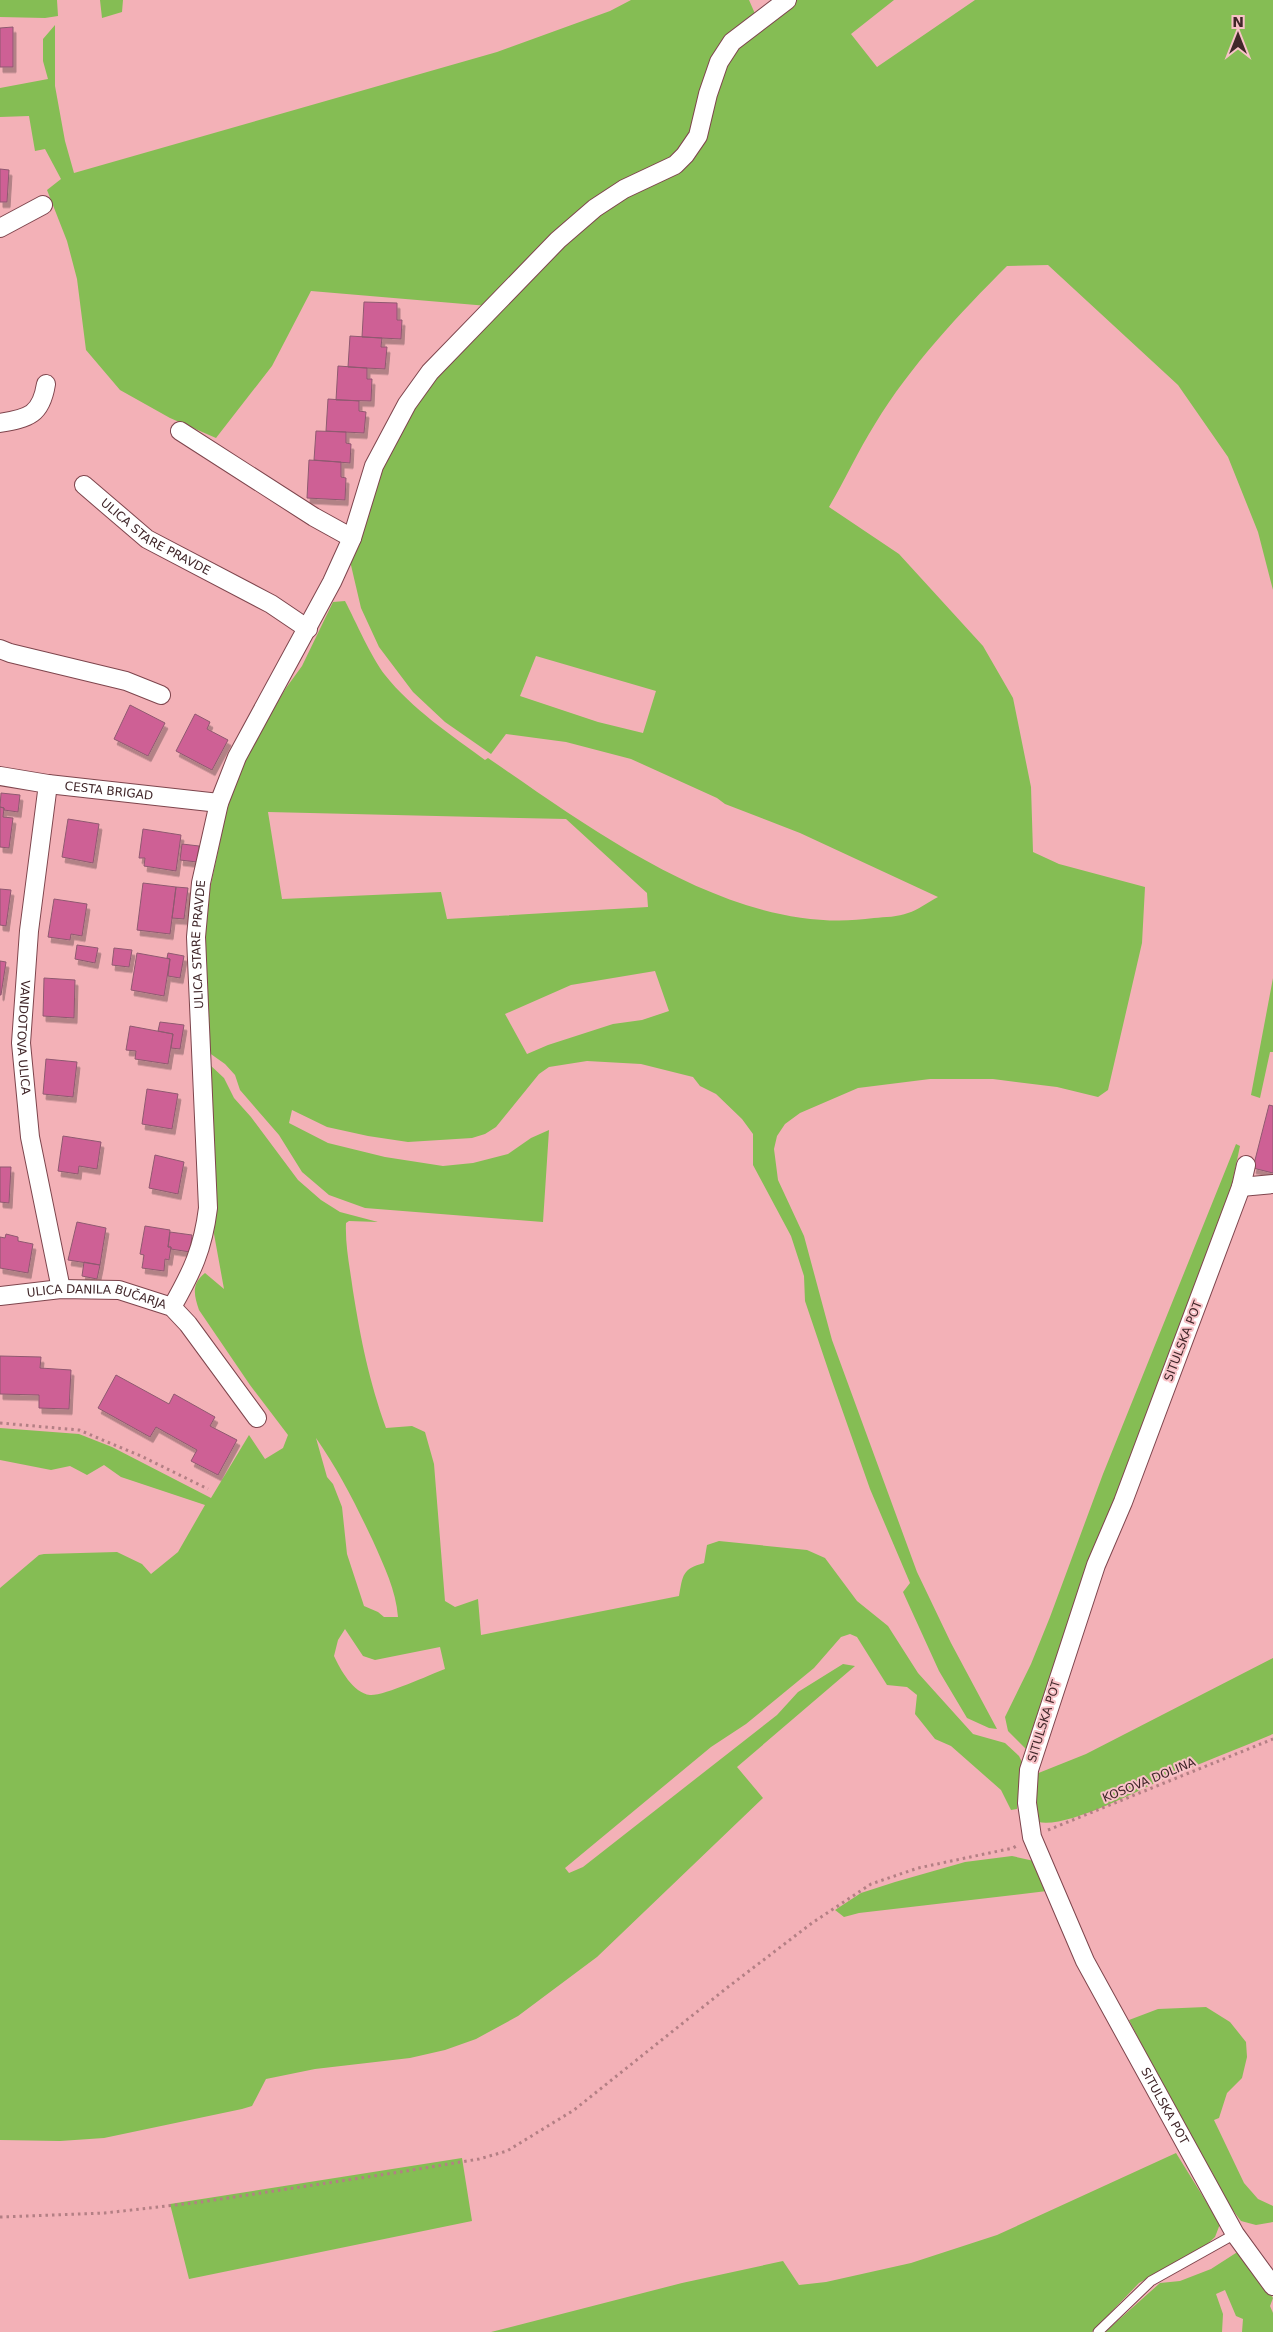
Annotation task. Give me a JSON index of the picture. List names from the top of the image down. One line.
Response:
{"streets":{"street":["ULICA STARE PRAVDE","CESTA BRIGAD","VANDOTOVA ULICA","ULICA DANILA BUČARJA","SITULSKA POT"],"path":["KOSOVA DOLINA"]},"crossings":[["ULICA STARE PRAVDE","CESTA BRIGAD"],["ULICA STARE PRAVDE","ULICA DANILA BUČARJA"],["CESTA BRIGAD","VANDOTOVA ULICA"],["VANDOTOVA ULICA","ULICA DANILA BUČARJA"],["SITULSKA POT","KOSOVA DOLINA"]],"north":"top"}
